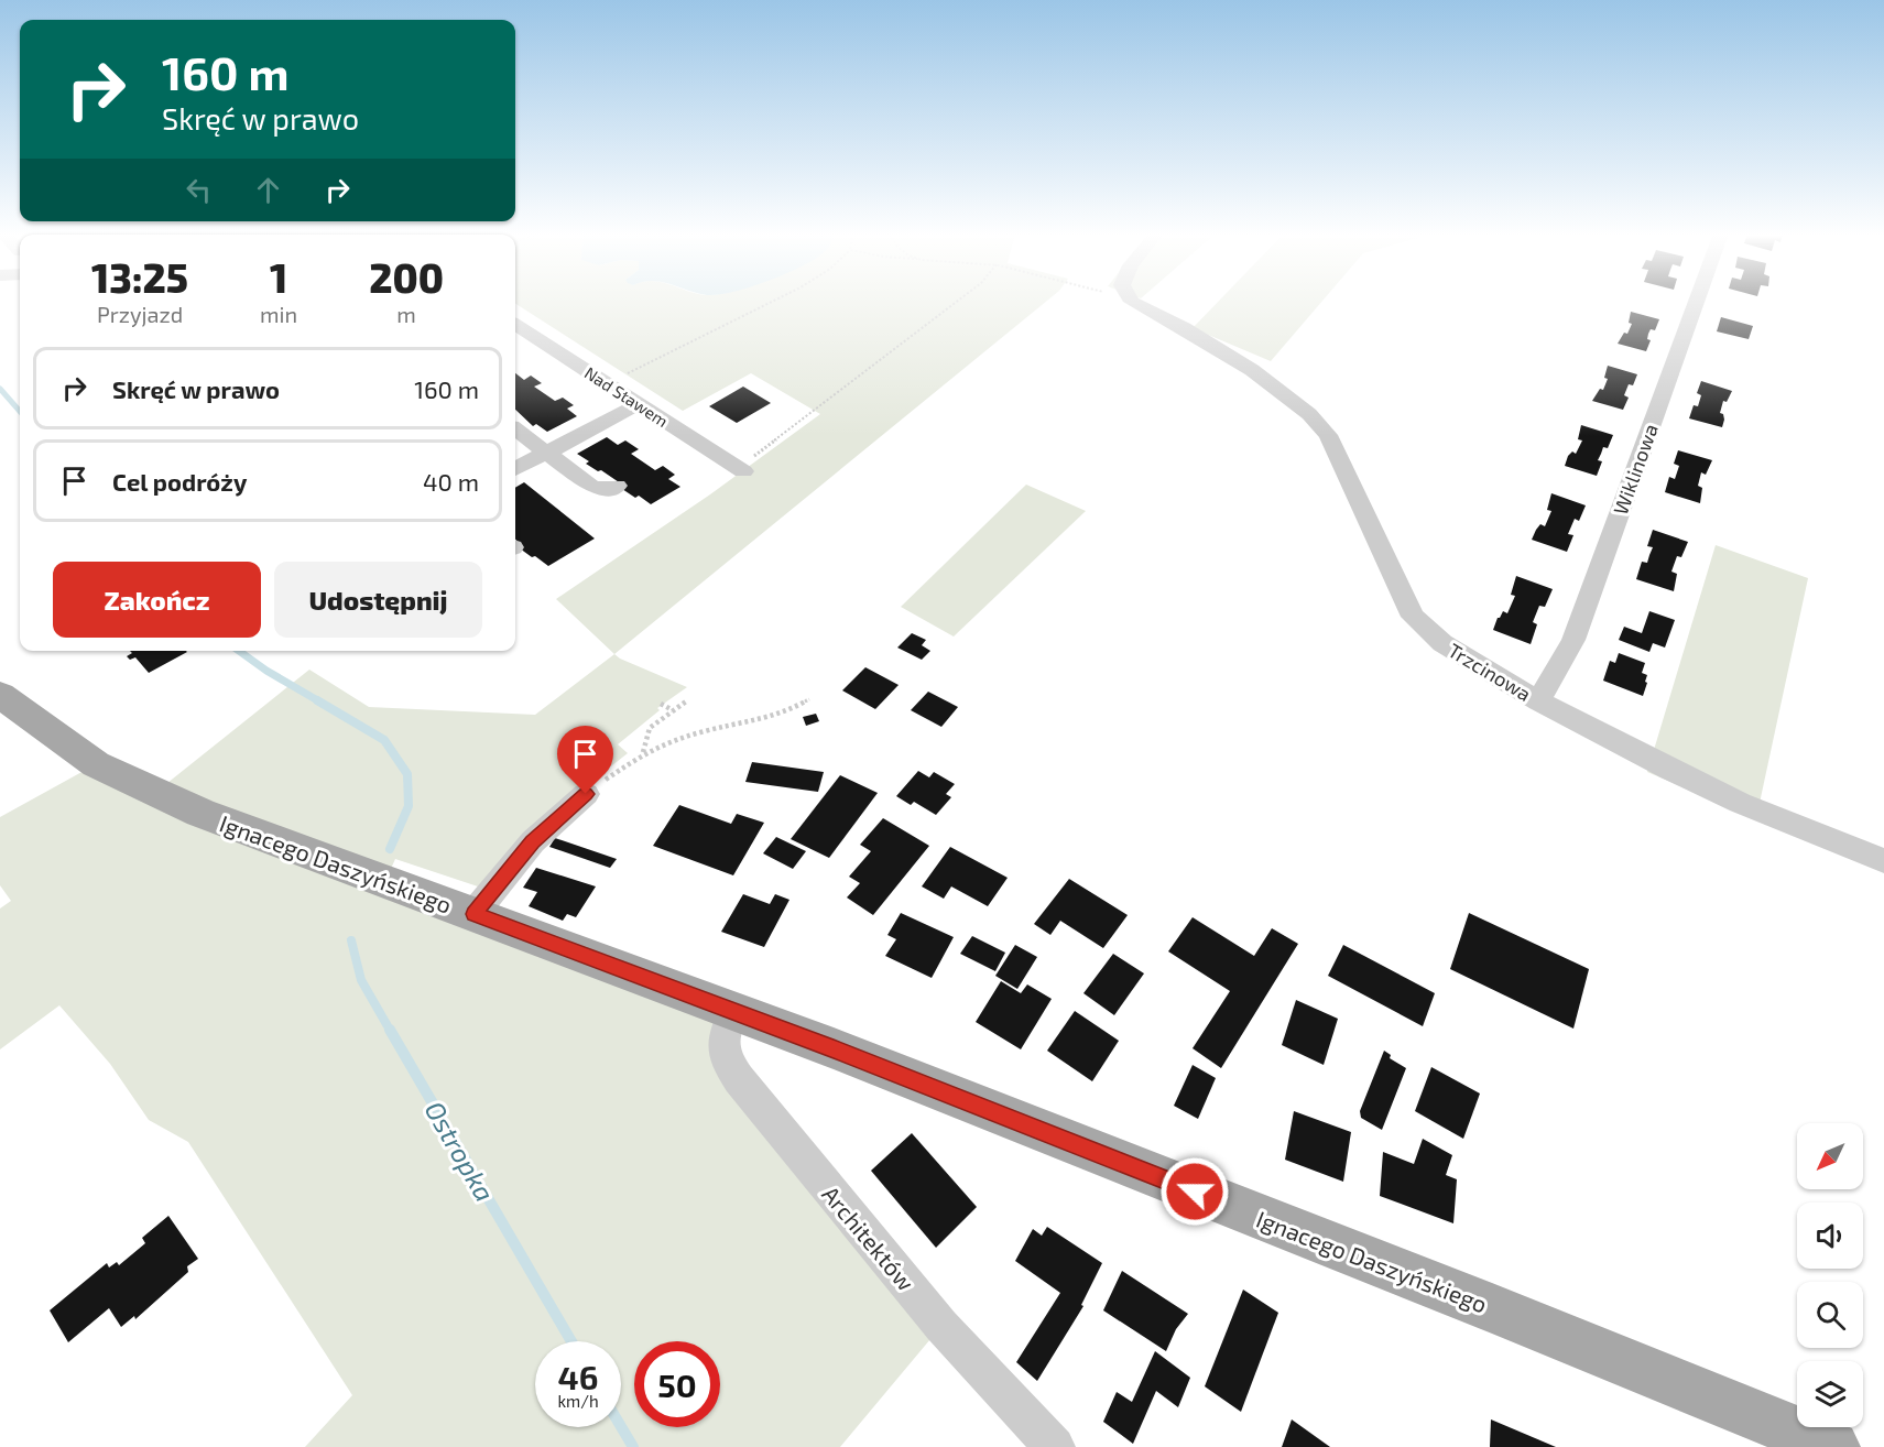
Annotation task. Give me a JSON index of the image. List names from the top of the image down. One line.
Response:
{"streets":{"main road":["Ignacego Daszyńskiego"],"street":["Nad Stawem","Wiklinowa","Trzcinowa","Architektów"]},"crossings":[["Wiklinowa","Trzcinowa"],["Ignacego Daszyńskiego","Architektów"]],"water":["Ostropka"],"north":"bottom left","page":{"turn":["160 m","Skręć w prawo"],"eta":["13:25","Przyjazd","1","min","200","m"],"list":[{"name":"Skręć w prawo","value":"160 m"},{"name":"Cel podróży","value":"40 m"}],"buttons":["Zakończ","Udostępnij"],"speed":"46 km/h","limit":"50"}}
